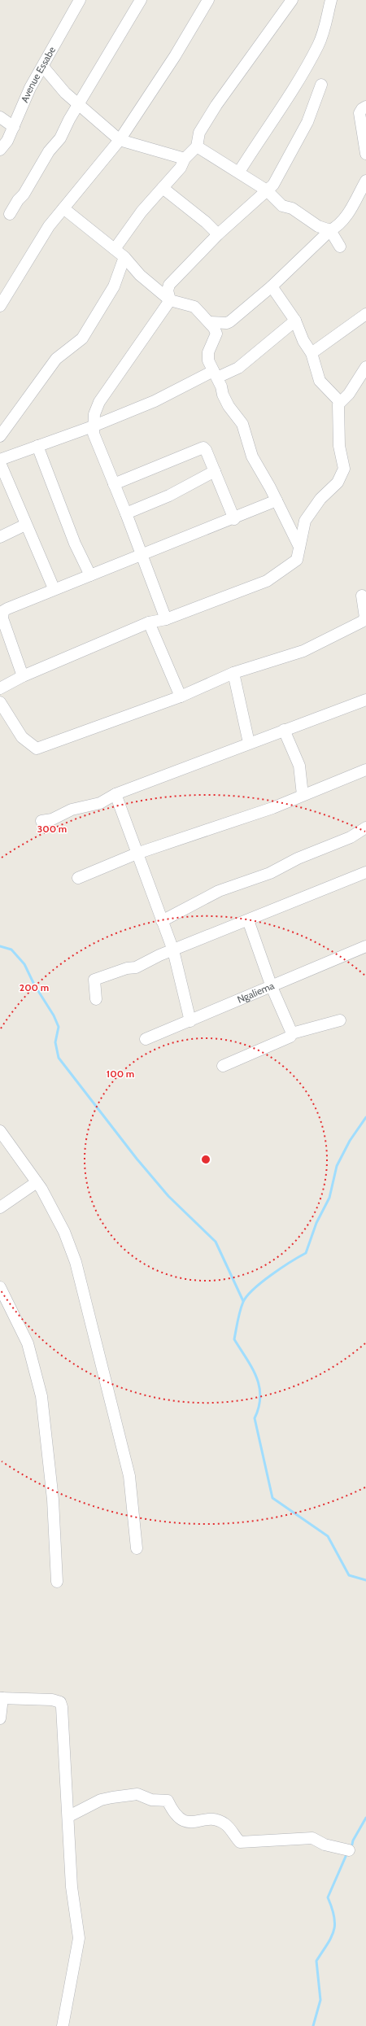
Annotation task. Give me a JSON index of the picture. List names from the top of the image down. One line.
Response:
{"streets":{"street":["Avenue Essabe","Ngaliema"]},"rings":["300 m","200 m","100 m"]}
